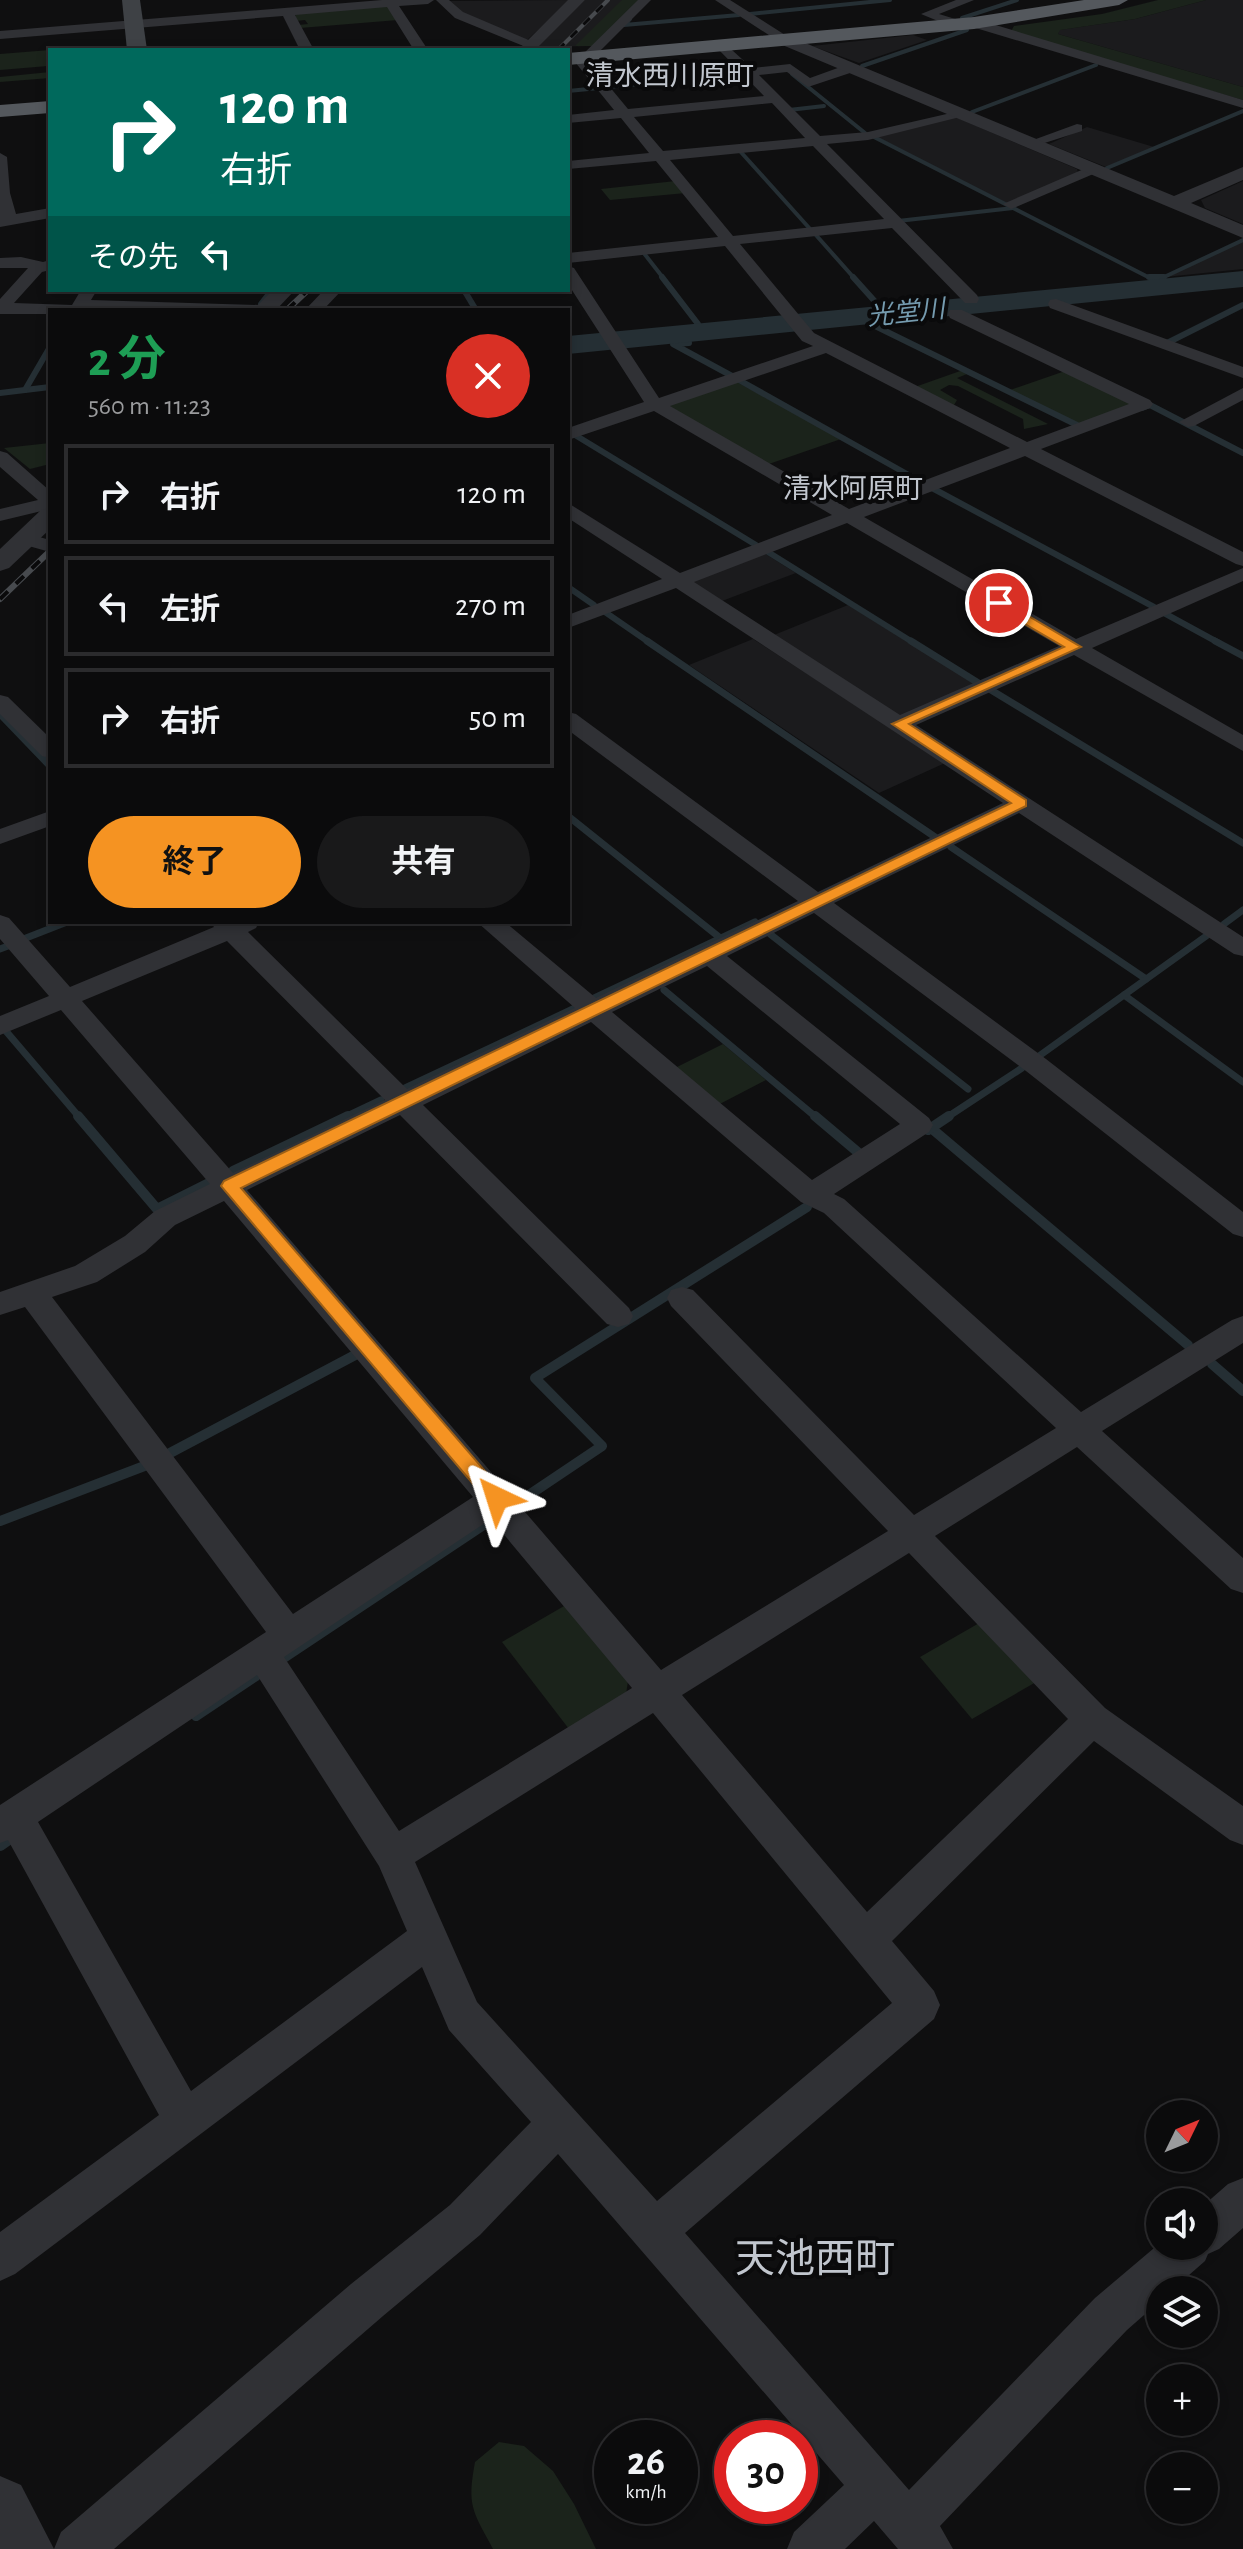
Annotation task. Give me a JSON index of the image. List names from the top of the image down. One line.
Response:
{"districts":["清水西川原町","清水阿原町","天池西町"],"water":["光堂川"],"north":"top right","page":{"turn":["120 m","右折"],"then":"その先","heading":["2 分","560 m · 11:23"],"list":[{"name":"右折","value":"120 m"},{"name":"左折","value":"270 m"},{"name":"右折","value":"50 m"}],"buttons":["終了","共有"],"map_buttons":["+","−"],"speed":"26 km/h","limit":"30"}}
